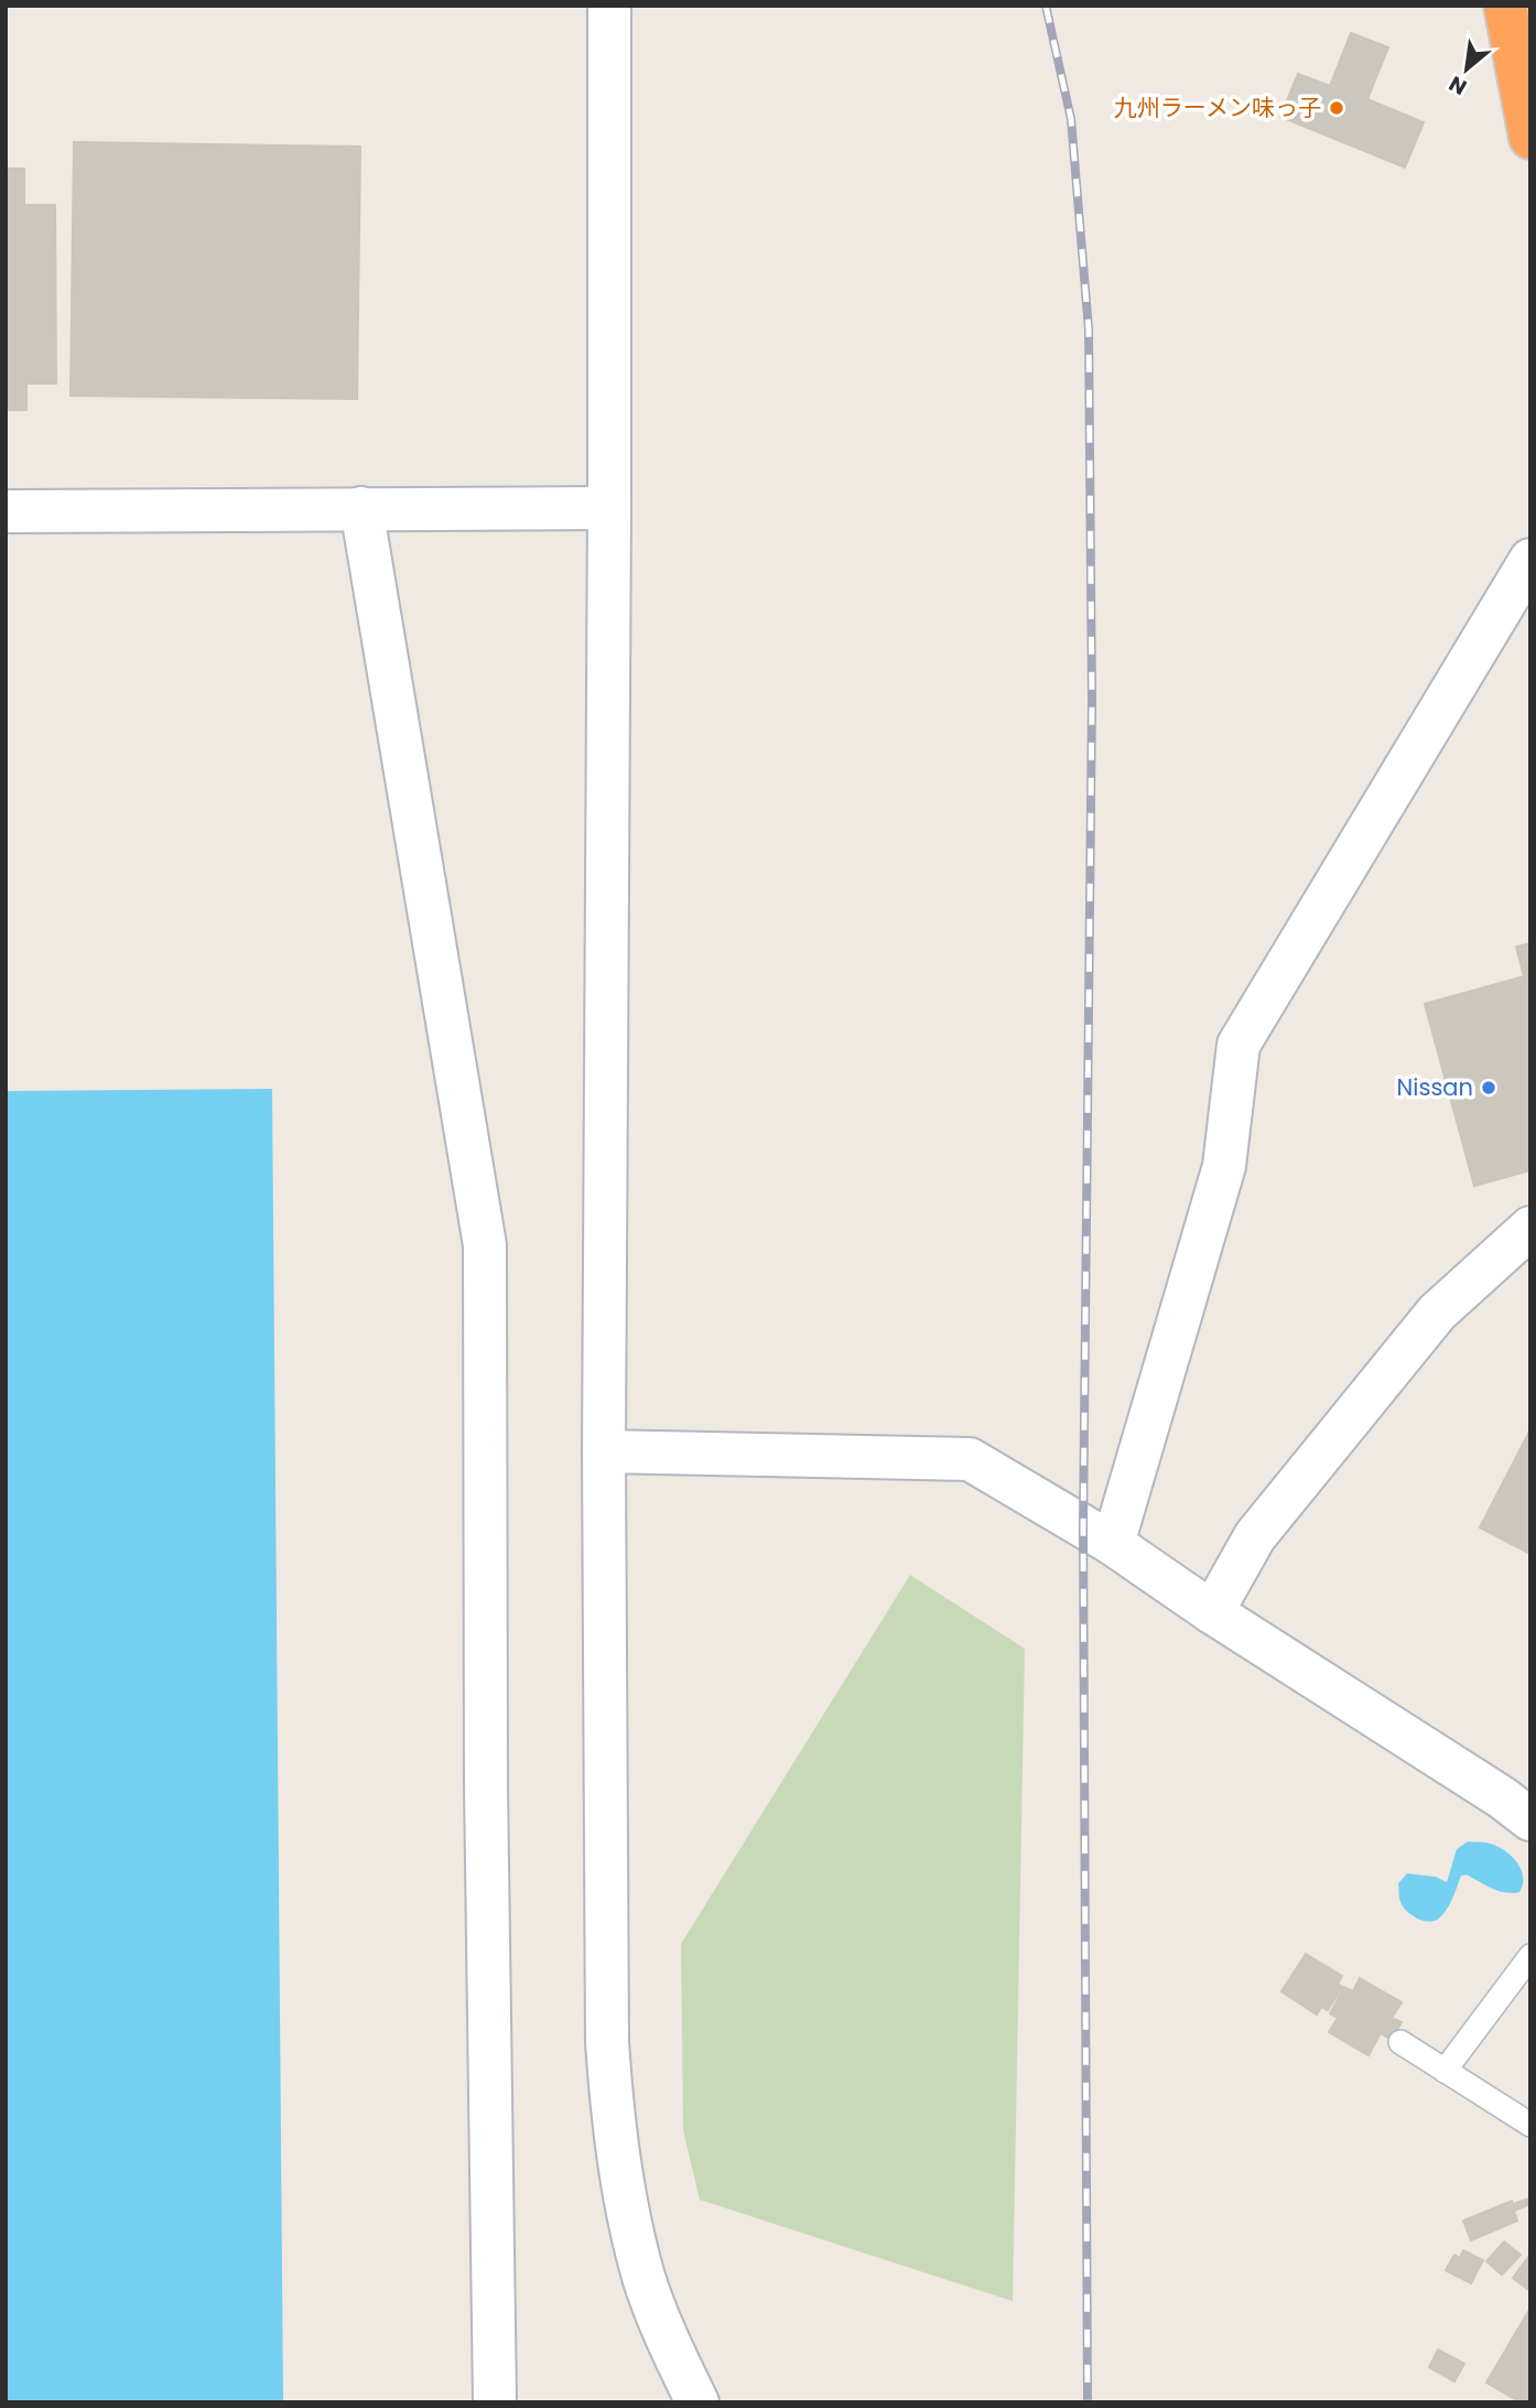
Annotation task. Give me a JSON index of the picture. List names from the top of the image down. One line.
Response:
{"places":["九州ラーメン味っ子","Nissan"],"north":"bottom left"}
